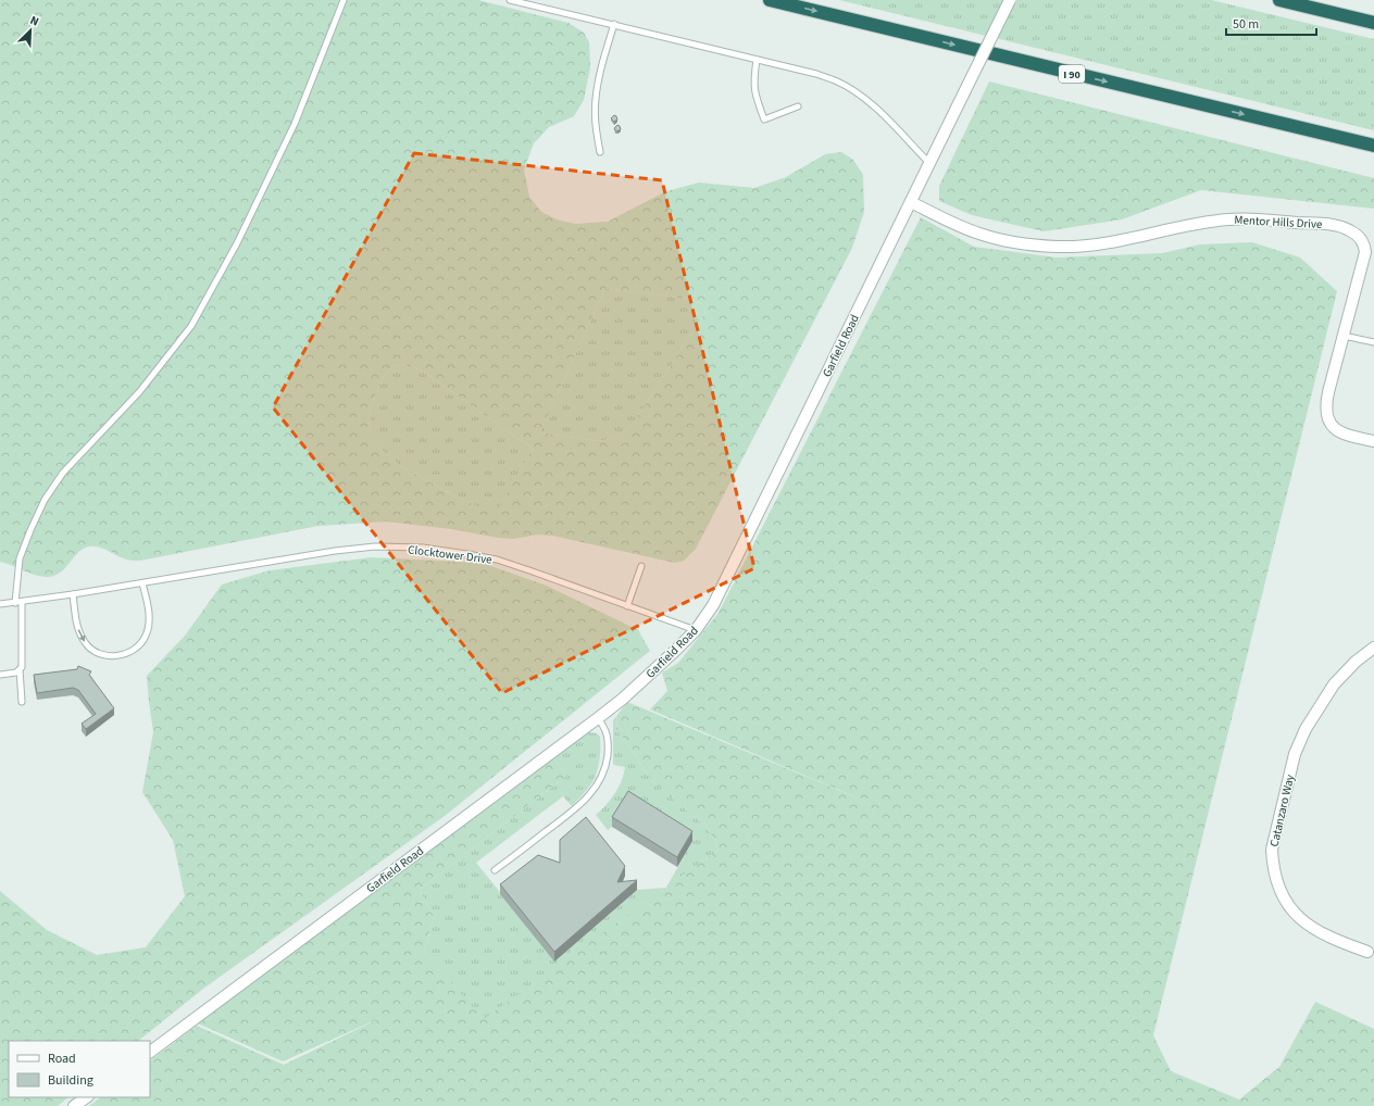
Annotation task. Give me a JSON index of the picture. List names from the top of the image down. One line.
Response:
{"streets":{"highway":["I 90"],"street":["Mentor Hills Drive","Garfield Road","Catanzaro Way"],"lane":["Clocktower Drive"]},"crossings":[["Mentor Hills Drive","Garfield Road"],["Garfield Road","Clocktower Drive"]],"legend":["Road","Building"],"scale_bar":"50 m","north":"top right"}
